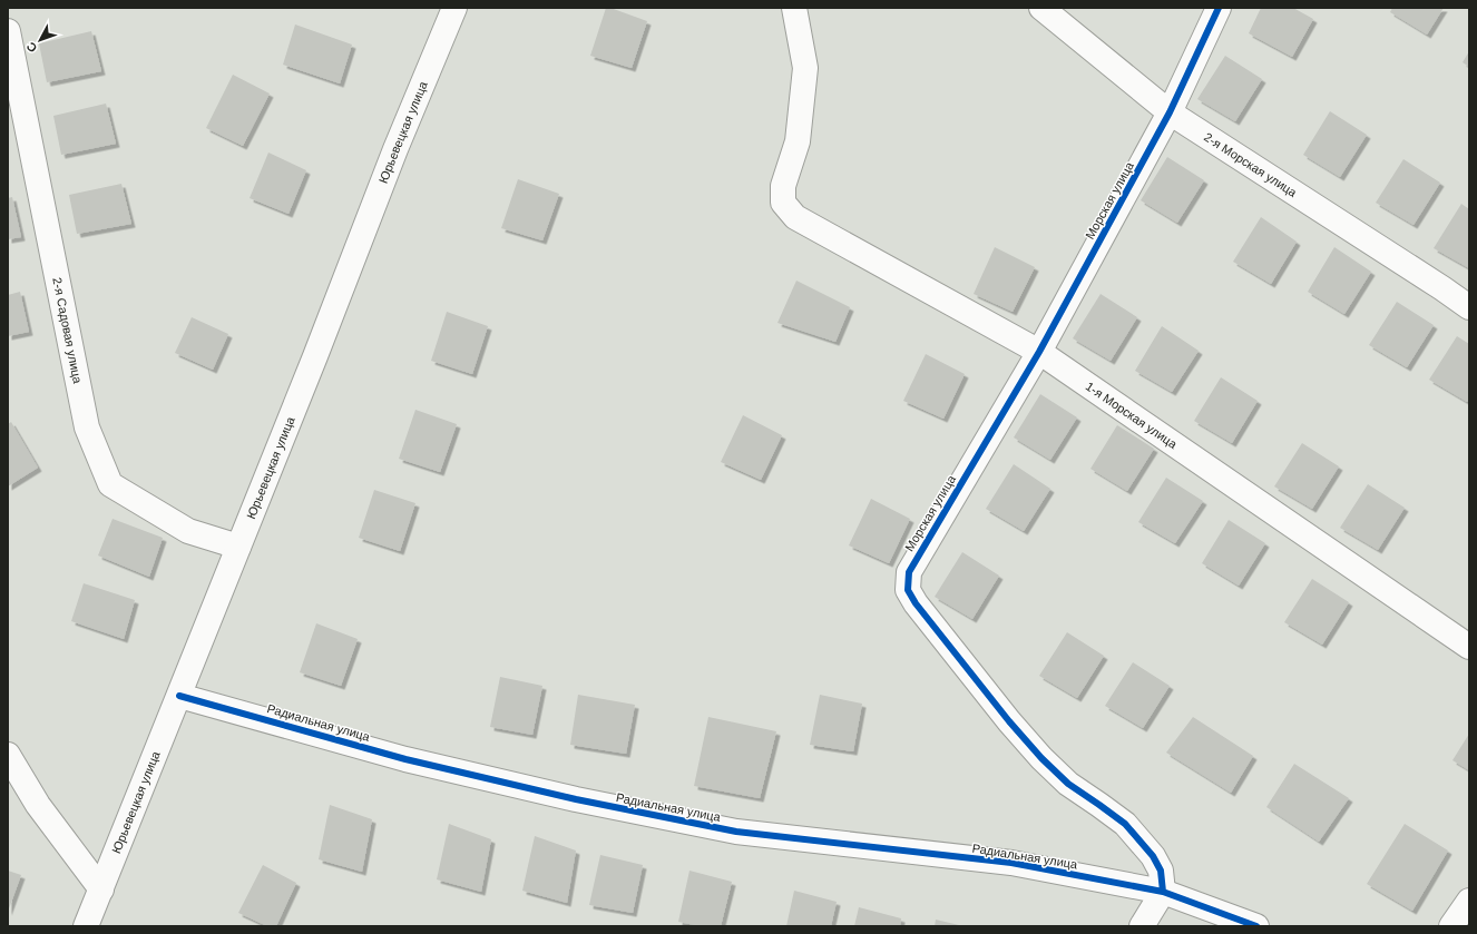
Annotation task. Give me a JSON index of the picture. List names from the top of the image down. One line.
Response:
{"streets":{"street":["Юрьевецкая улица","2-я Морская улица","Морская улица","2-я Садовая улица","1-я Морская улица","Радиальная улица"]},"crossings":[["Юрьевецкая улица","2-я Садовая улица"],["Юрьевецкая улица","Радиальная улица"],["2-я Морская улица","Морская улица"],["Морская улица","1-я Морская улица"],["Морская улица","Радиальная улица"]],"north":"bottom left"}
